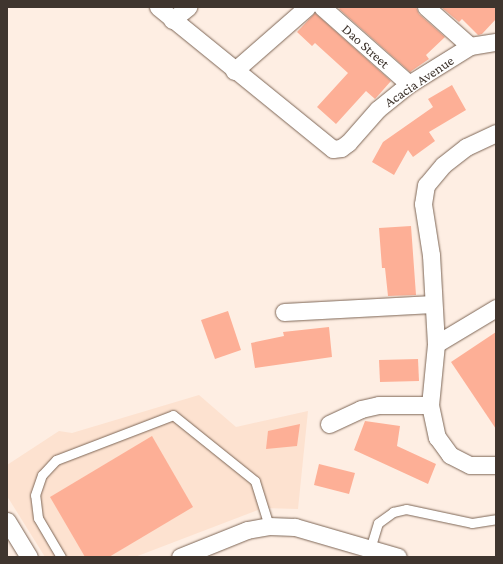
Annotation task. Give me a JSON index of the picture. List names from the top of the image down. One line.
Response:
{"streets":{"street":["Dao Street","Acacia Avenue"]},"crossings":[["Dao Street","Acacia Avenue"]]}
